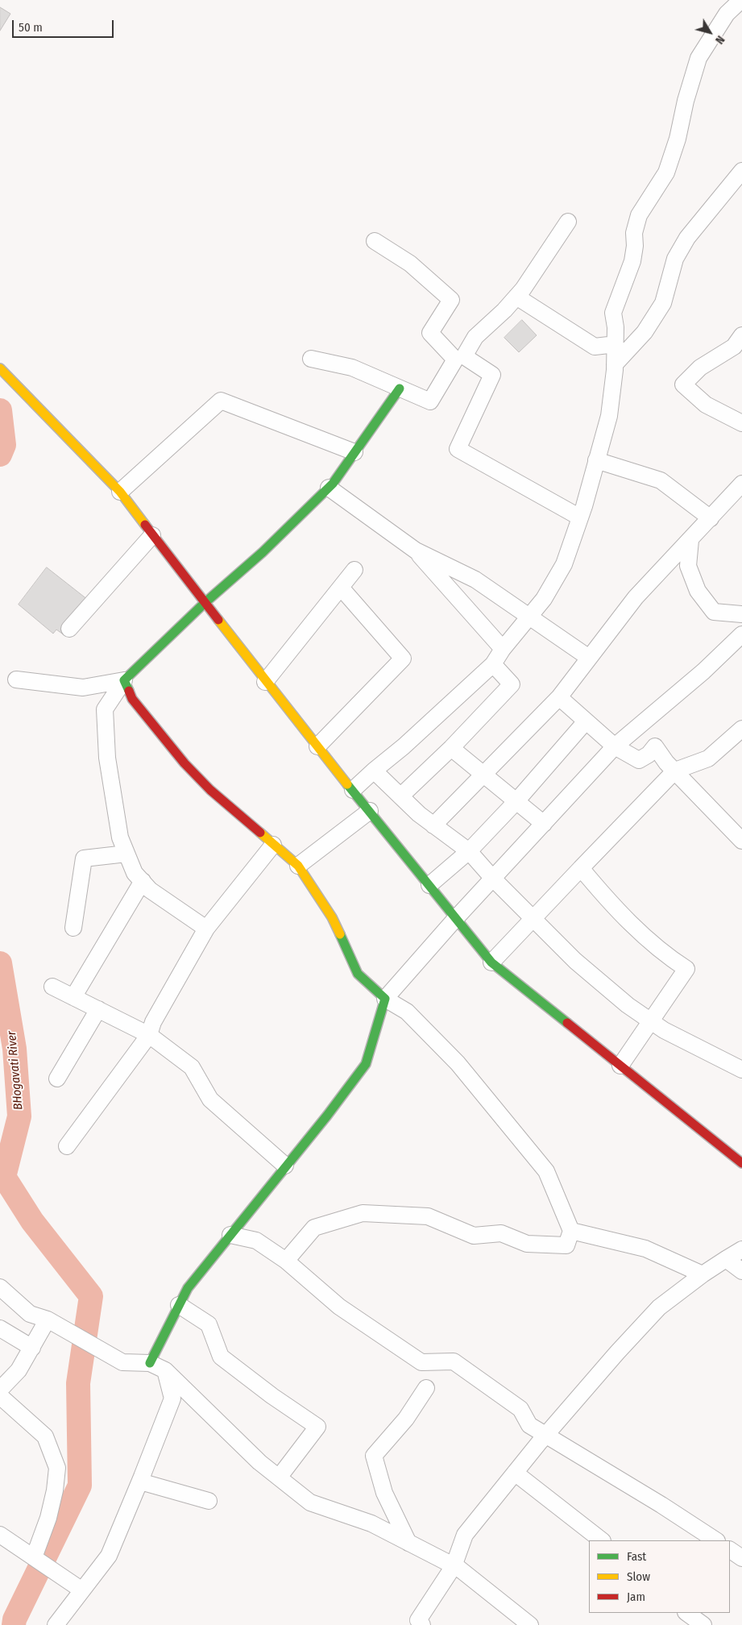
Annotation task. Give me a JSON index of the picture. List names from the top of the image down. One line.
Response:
{"water":["BHogavati River"],"legend":["Fast","Slow","Jam"],"scale_bar":"50 m","north":"bottom right"}
